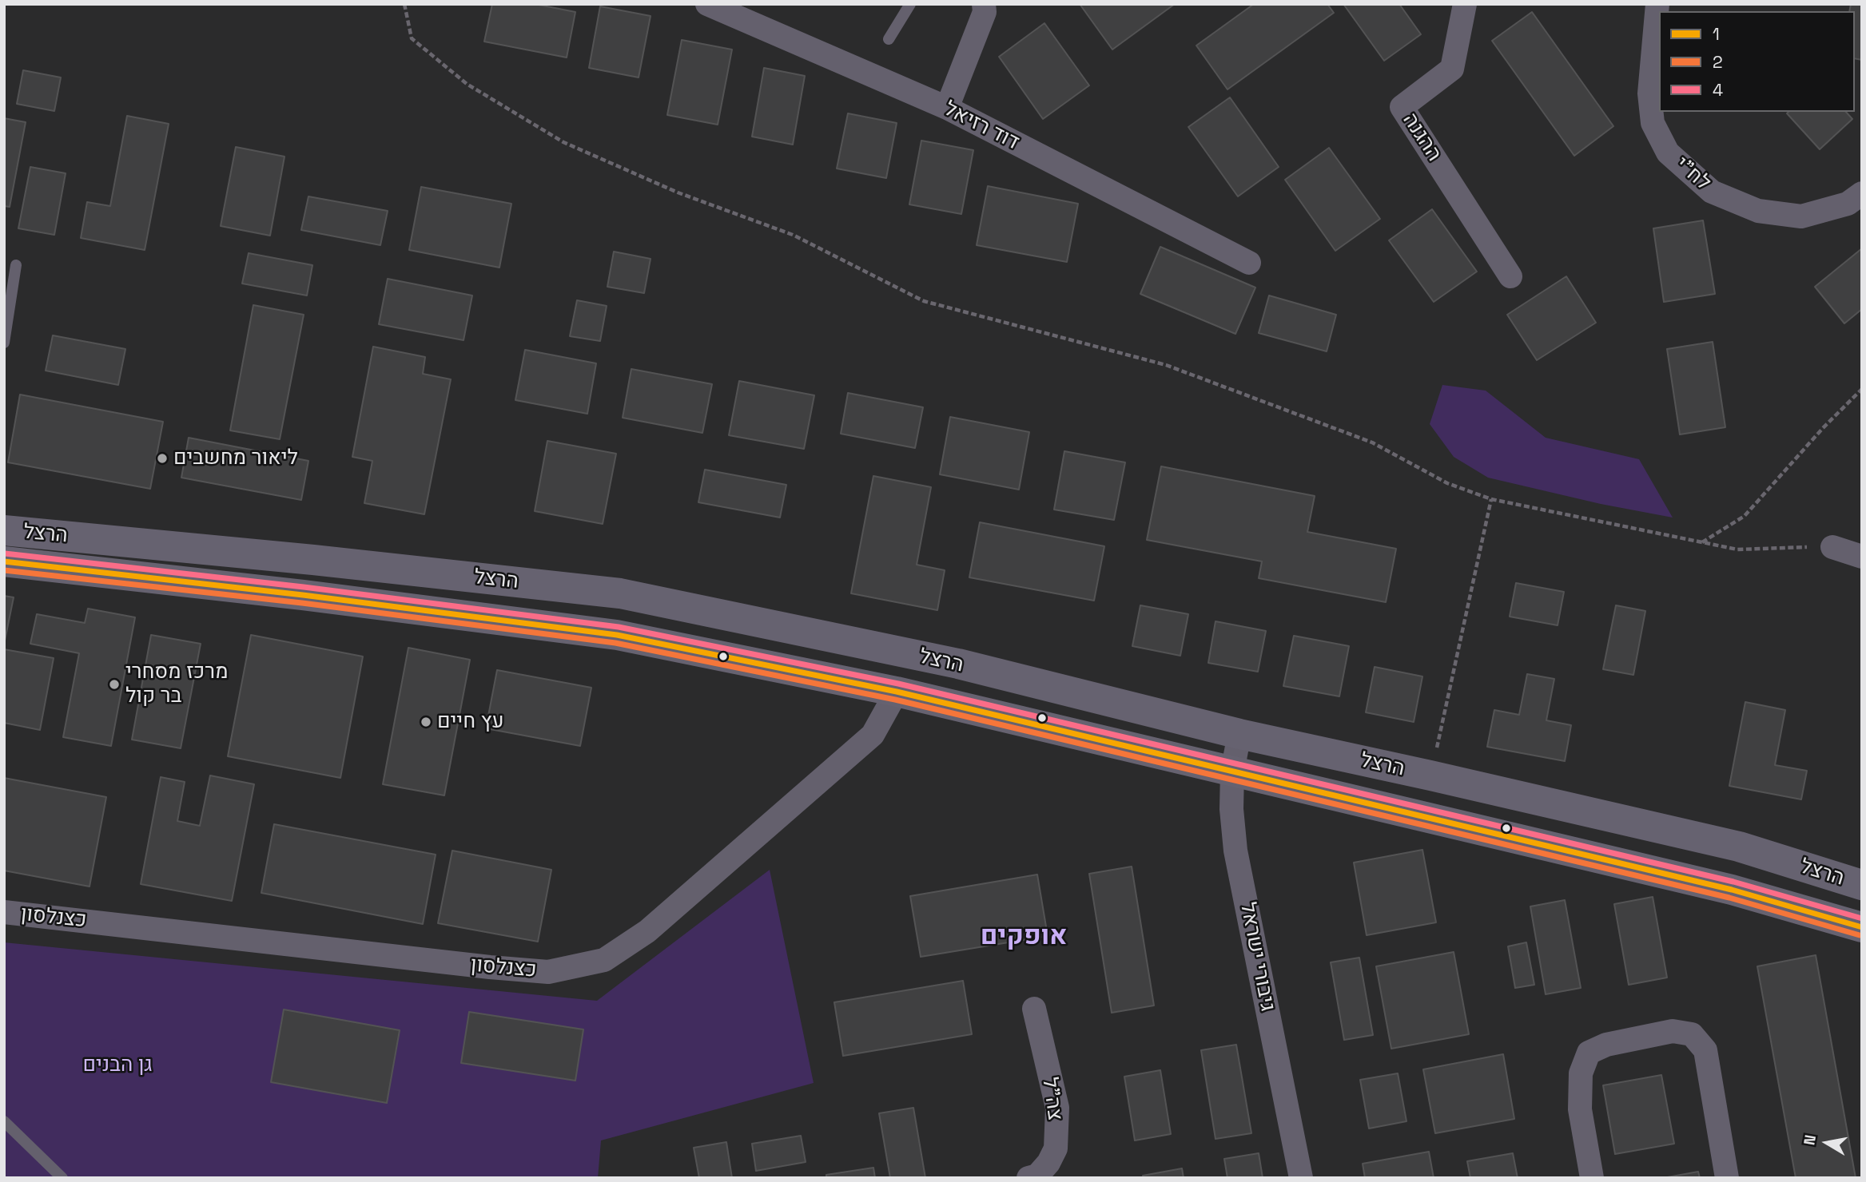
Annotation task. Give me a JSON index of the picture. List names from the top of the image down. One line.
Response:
{"streets":{"main road":["הרצל"],"street":["דוד רזיאל","ההגנה","לח\"י","כצנלסון","גיבורי ישראל","צה\"ל"]},"crossings":[["הרצל","כצנלסון"],["הרצל","גיבורי ישראל"]],"districts":["אופקים"],"parks":["גן הבנים"],"places":["ליאור מחשבים","מרכז מסחרי בר קול","עץ חיים"],"lines":["transit line 4","transit line 1","transit line 2"],"legend":["1","2","4"],"north":"left"}
